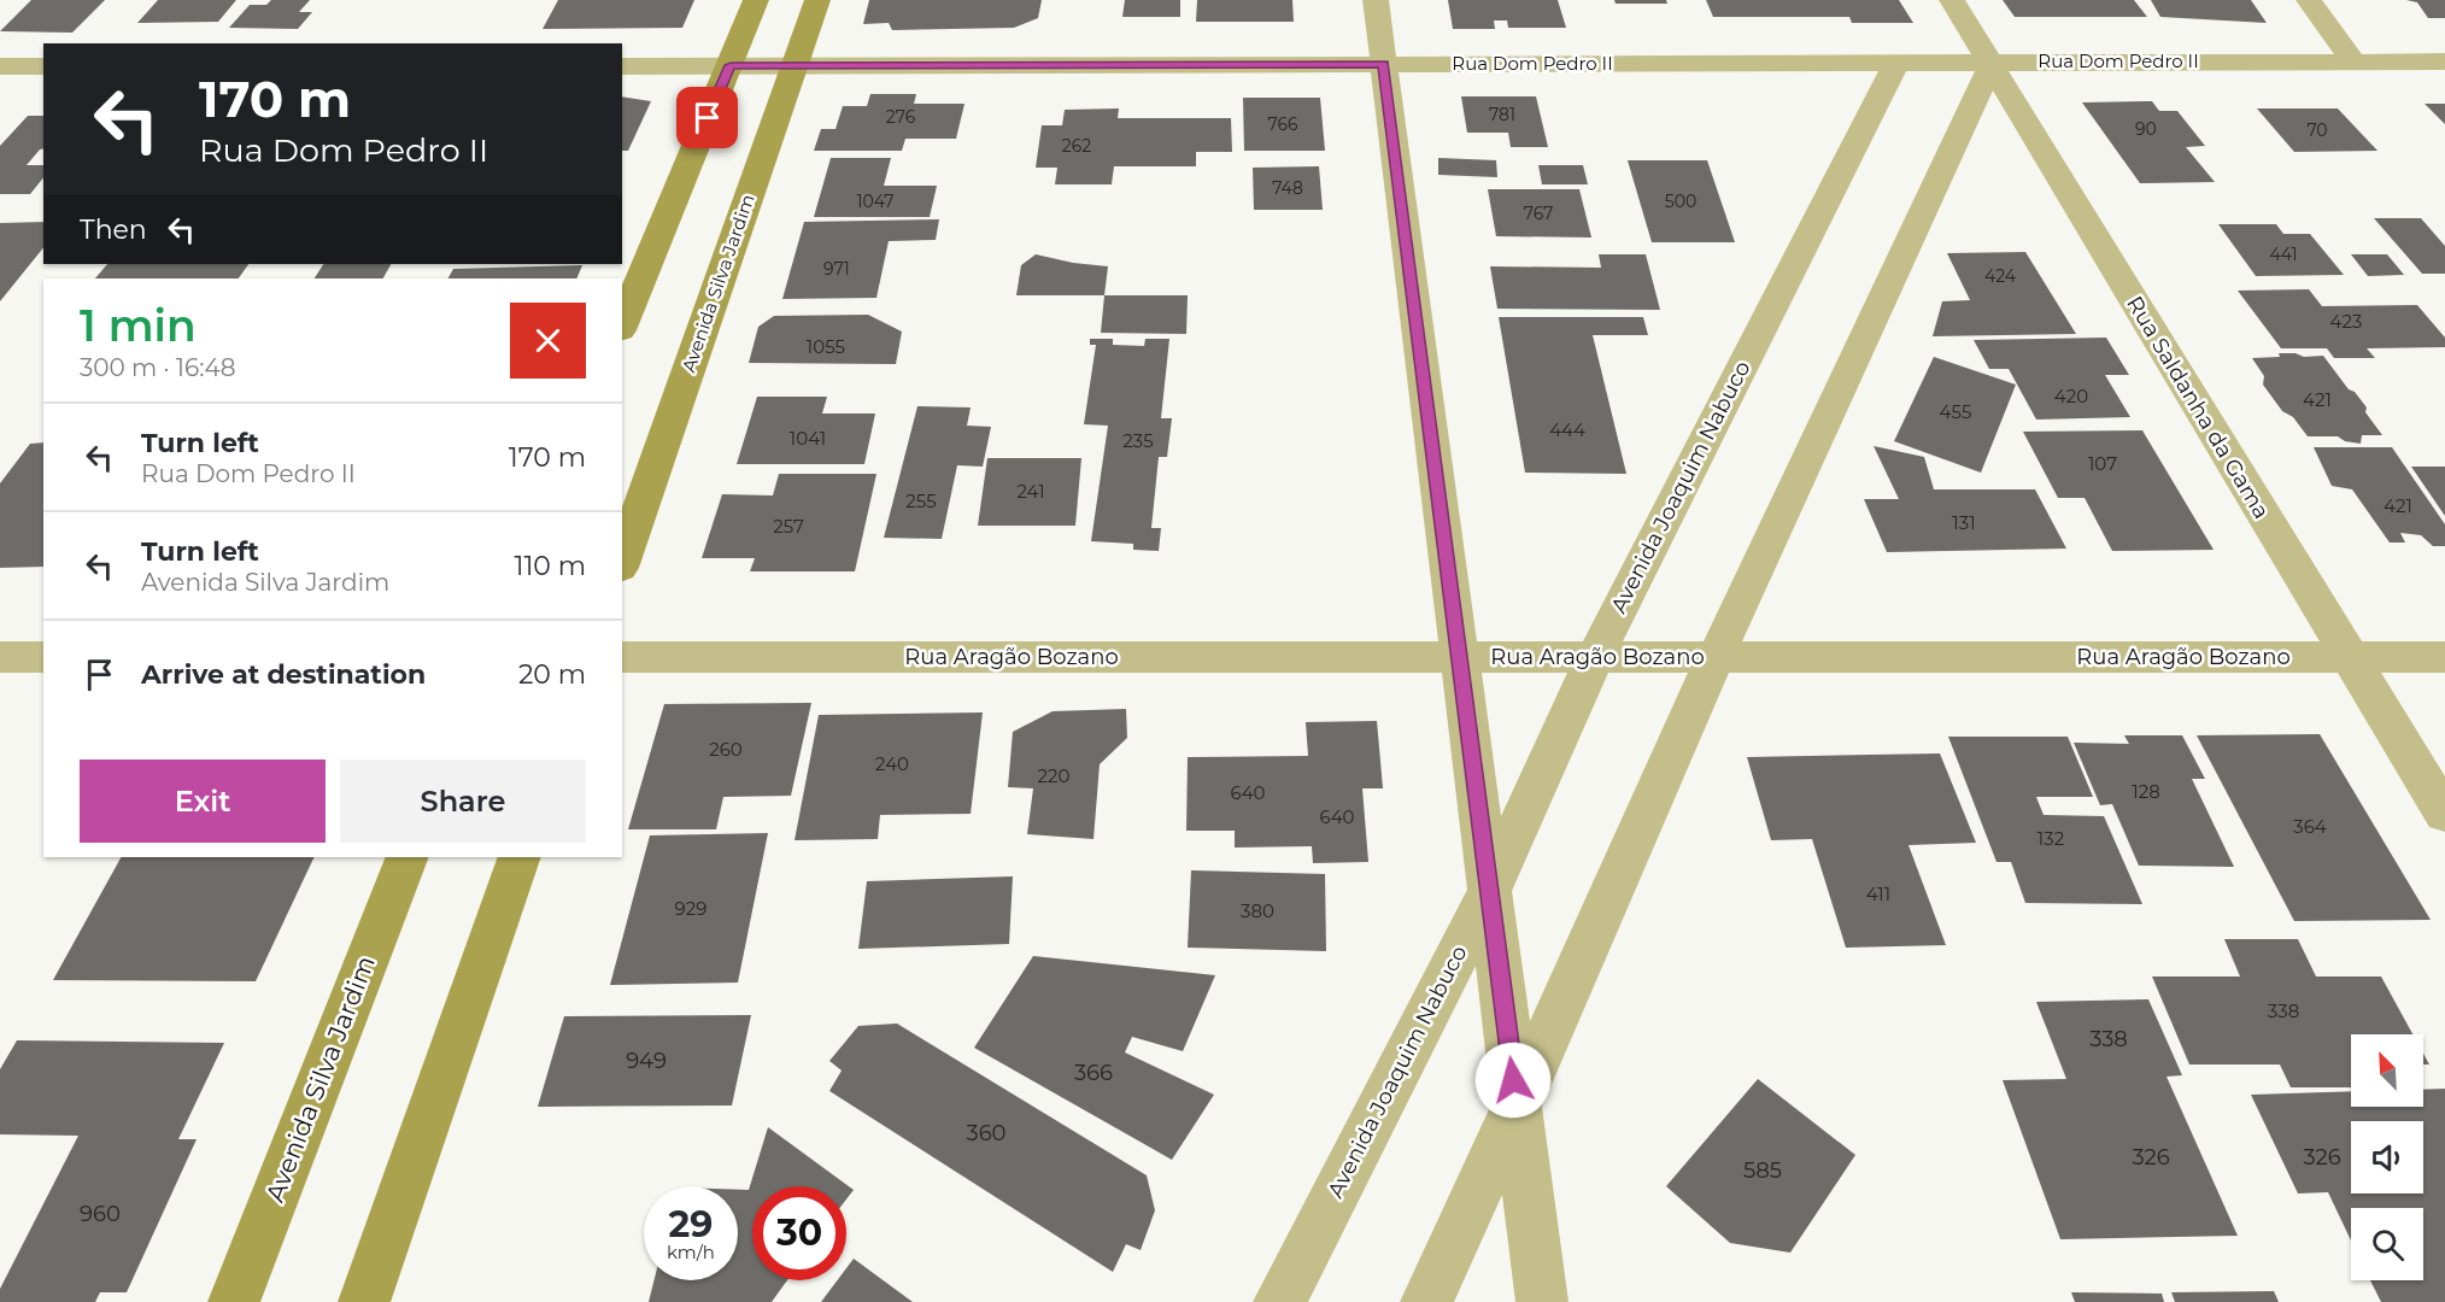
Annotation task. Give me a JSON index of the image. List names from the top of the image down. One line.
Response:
{"streets":{"street":["Rua Dom Pedro II","Avenida Silva Jardim","Rua Saldanha da Gama","Avenida Joaquim Nabuco","Rua Aragão Bozano"]},"crossings":[["Rua Dom Pedro II","Avenida Silva Jardim"],["Rua Dom Pedro II","Rua Saldanha da Gama"],["Rua Dom Pedro II","Avenida Joaquim Nabuco"],["Rua Saldanha da Gama","Rua Aragão Bozano"],["Avenida Joaquim Nabuco","Rua Aragão Bozano"]],"house_numbers":["781","276","766","90","70","262","748","1047","500","767","441","971","424","423","1055","420","421","455","444","1041","235","107","241","255","421","131","257","260","240","220","128","640","640","364","132","411","929","380","338","338","949","366","360","326","326","585","960"],"north":"top left","page":{"turn":["170 m","Rua Dom Pedro II"],"then":"Then","heading":["1 min","300 m · 16:48"],"list":[{"name":"Turn left","note":"Rua Dom Pedro II","value":"170 m"},{"name":"Turn left","note":"Avenida Silva Jardim","value":"110 m"},{"name":"Arrive at destination","value":"20 m"}],"buttons":["Exit","Share"],"speed":"29 km/h","limit":"30"}}
